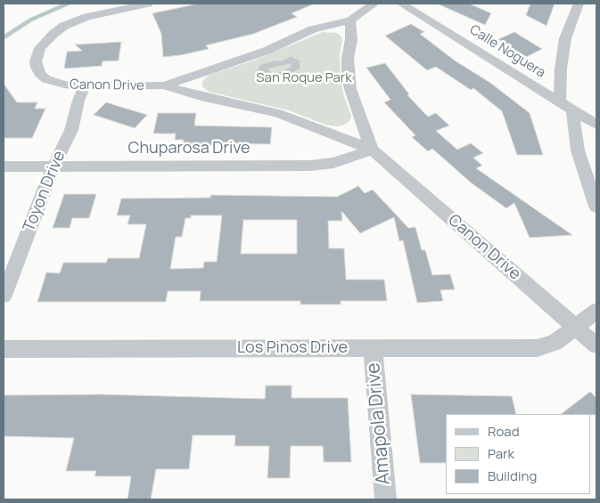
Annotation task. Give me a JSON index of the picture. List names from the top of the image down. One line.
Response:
{"streets":{"street":["Calle Noguera","Canon Drive","Chuparosa Drive","Toyon Drive","Los Pinos Drive","Amapola Drive"]},"crossings":[["Canon Drive","Chuparosa Drive"],["Canon Drive","Toyon Drive"],["Canon Drive","Los Pinos Drive"],["Chuparosa Drive","Toyon Drive"],["Los Pinos Drive","Amapola Drive"]],"parks":["San Roque Park"],"legend":["Road","Park","Building"]}
